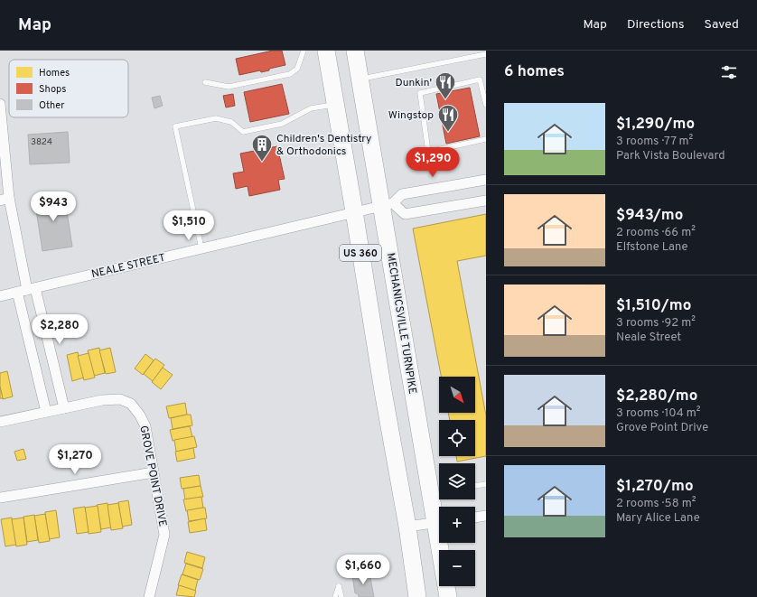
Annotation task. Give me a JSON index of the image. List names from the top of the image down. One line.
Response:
{"streets":{"highway":["US 360","MECHANICSVILLE TURNPIKE"],"street":["NEALE STREET","GROVE POINT DRIVE"]},"crossings":[["US 360","NEALE STREET"],["NEALE STREET","MECHANICSVILLE TURNPIKE"]],"places":{"restaurant":["Dunkin'","Wingstop"],"building":["Children's Dentistry & Orthodonics"]},"house_numbers":["3824"],"legend":["Homes","Shops","Other"],"north":"bottom right","page":{"header":"Map","nav":["Map","Directions","Saved"],"heading":"6 homes","list":[{"name":"$1,290/mo","note":"3 rooms · 77 m² · Park Vista Boulevard"},{"name":"$943/mo","note":"2 rooms · 66 m² · Elfstone Lane"},{"name":"$1,510/mo","note":"3 rooms · 92 m² · Neale Street"},{"name":"$2,280/mo","note":"3 rooms · 104 m² · Grove Point Drive"},{"name":"$1,270/mo","note":"2 rooms · 58 m² · Mary Alice Lane"}],"price":["$1,290","$943","$1,510","$2,280","$1,270","$1,660"],"map_buttons":["+","−"]}}
